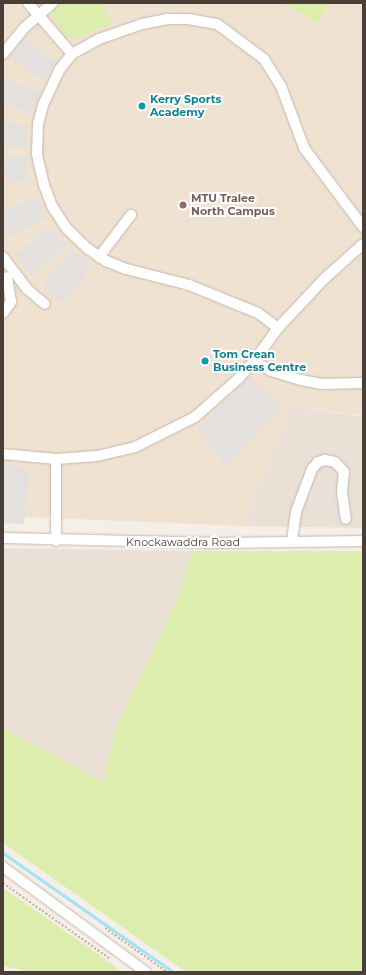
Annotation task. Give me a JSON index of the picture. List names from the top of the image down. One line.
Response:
{"streets":{"street":["Knockawaddra Road"]},"places":["Kerry Sports Academy","MTU Tralee North Campus","Tom Crean Business Centre"]}
